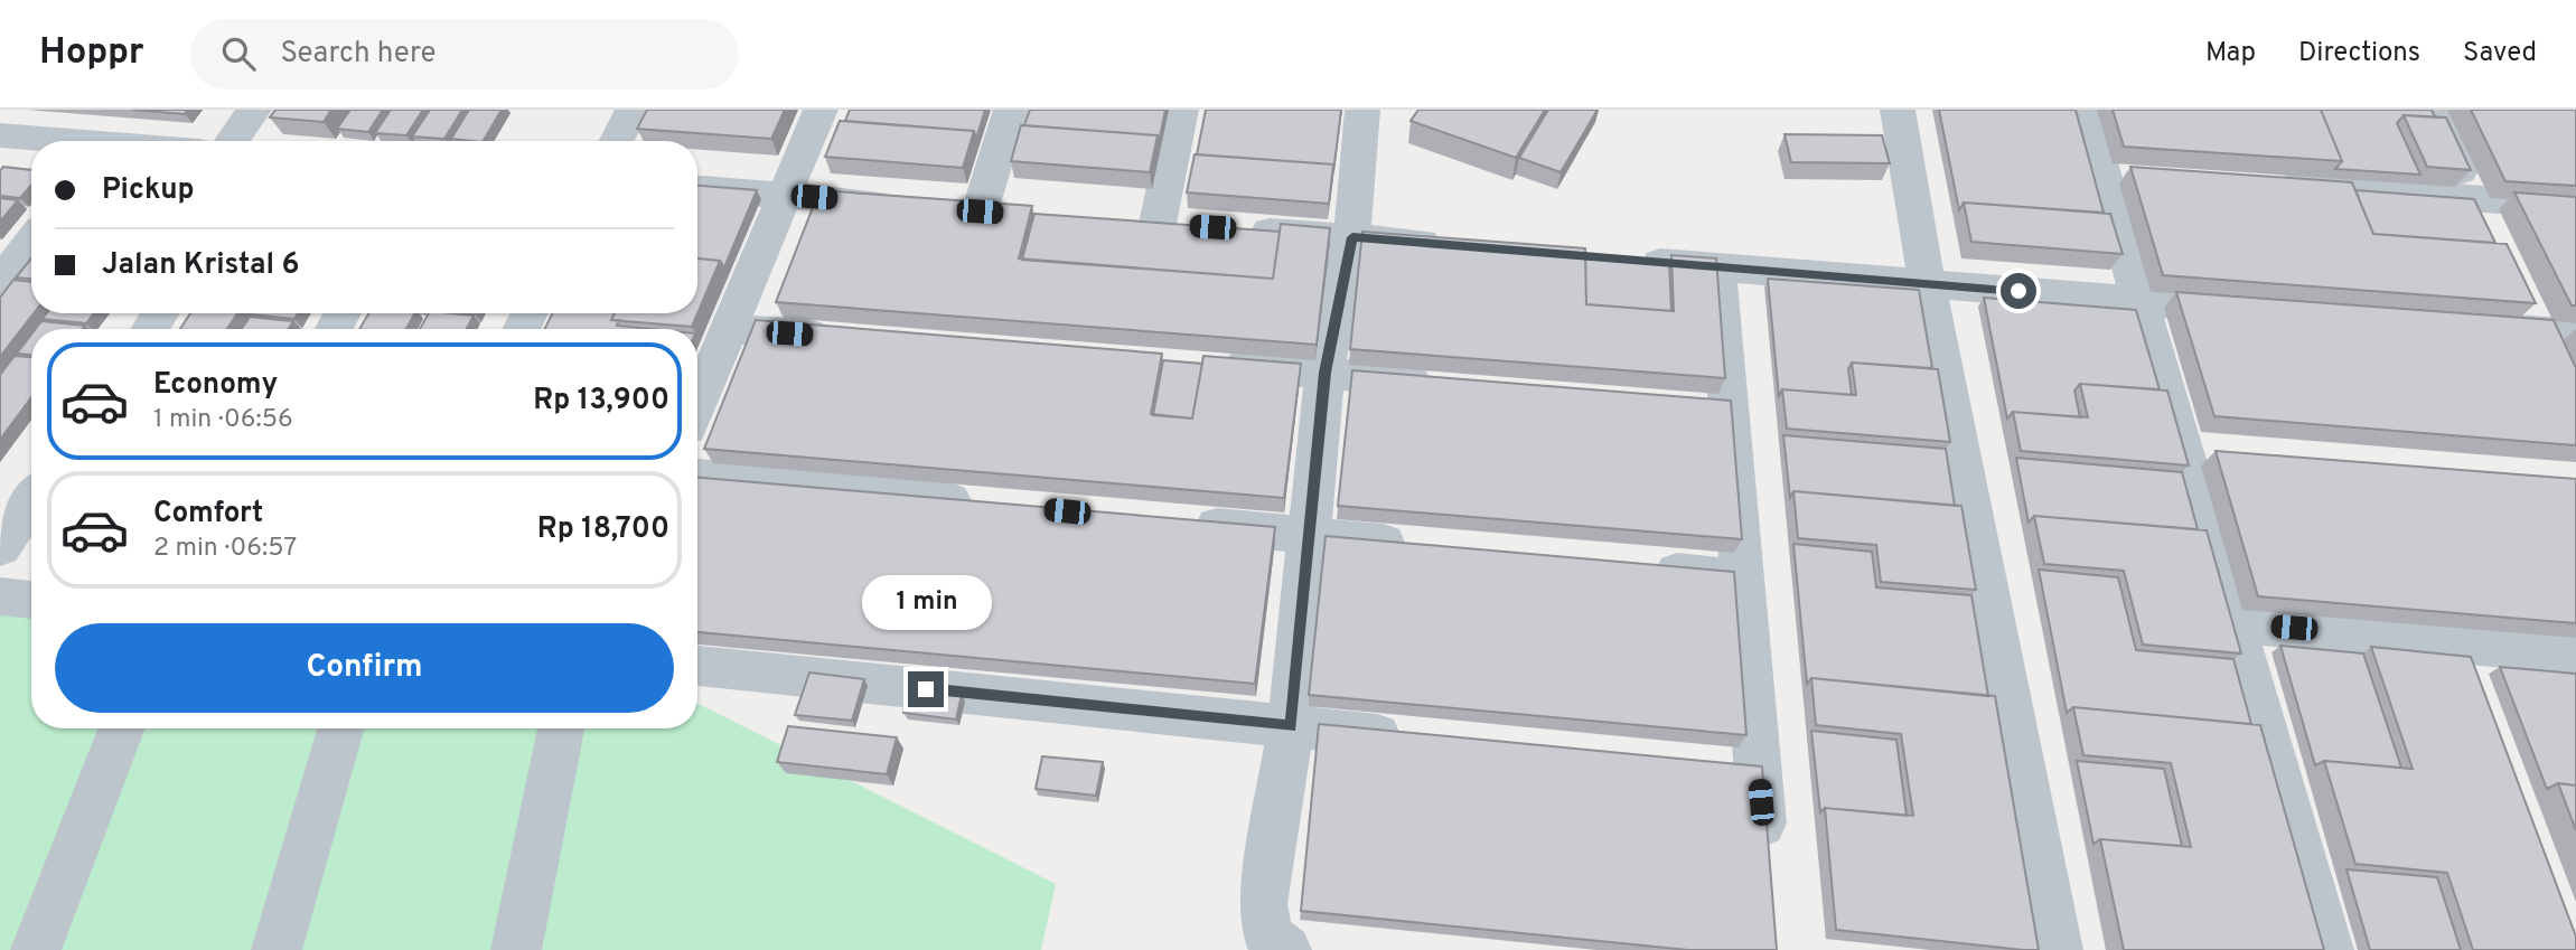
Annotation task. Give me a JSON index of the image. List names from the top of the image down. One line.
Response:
{"page":{"header":"Hoppr","search":"Search here","nav":["Map","Directions","Saved"],"banner":["Pickup","Jalan Kristal 6"],"list":[{"name":"Economy","note":"1 min · 06:56","value":"Rp 13,900"},{"name":"Comfort","note":"2 min · 06:57","value":"Rp 18,700"}],"bubble":"1 min","buttons":"Confirm"}}
